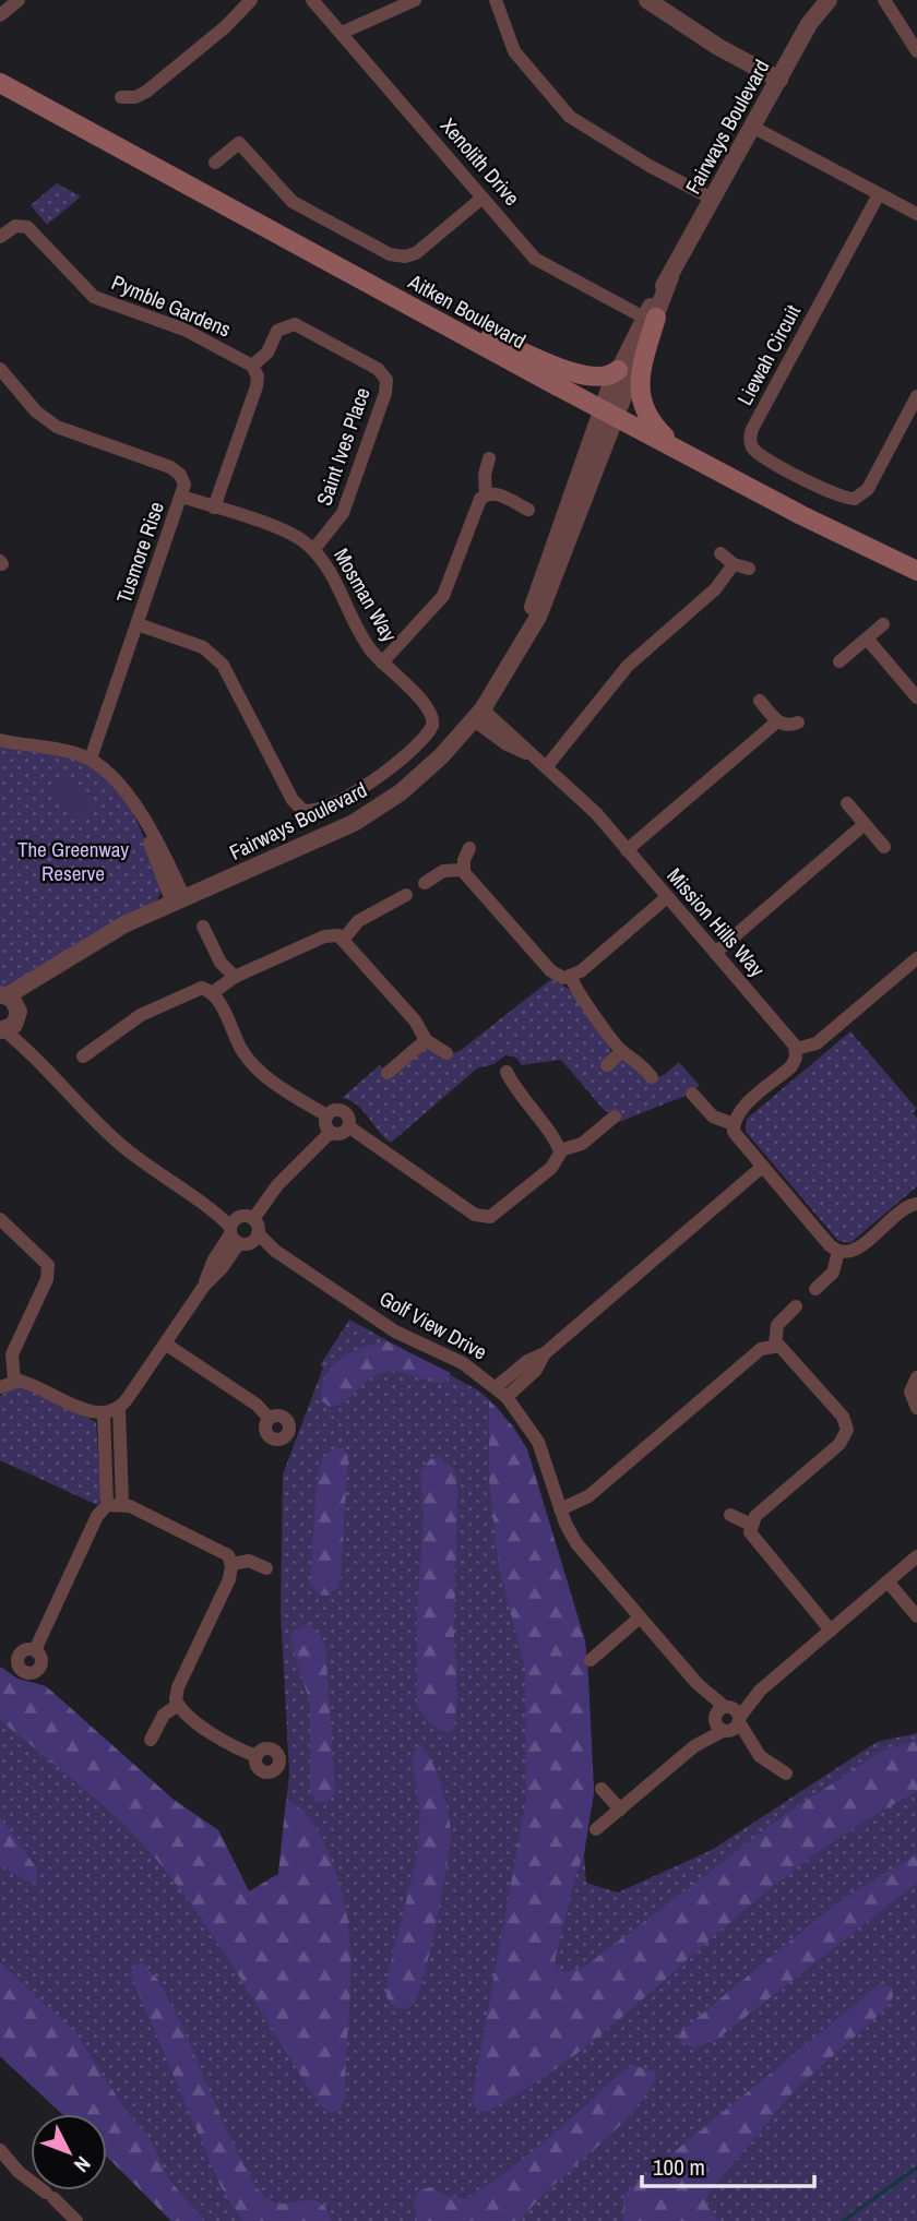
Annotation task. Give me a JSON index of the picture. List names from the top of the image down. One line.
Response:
{"streets":{"main road":["Aitken Boulevard"],"street":["Fairways Boulevard","Xenolith Drive","Pymble Gardens","Liewah Circuit","Saint Ives Place","Tusmore Rise","Mosman Way","Mission Hills Way","Golf View Drive"]},"crossings":[["Fairways Boulevard","Xenolith Drive"],["Fairways Boulevard","Aitken Boulevard"],["Fairways Boulevard","Mission Hills Way"],["Fairways Boulevard","Golf View Drive"],["Pymble Gardens","Saint Ives Place"],["Saint Ives Place","Mosman Way"],["Tusmore Rise","Mosman Way"]],"parks":["The Greenway Reserve"],"scale_bar":"100 m","north":"bottom right"}
